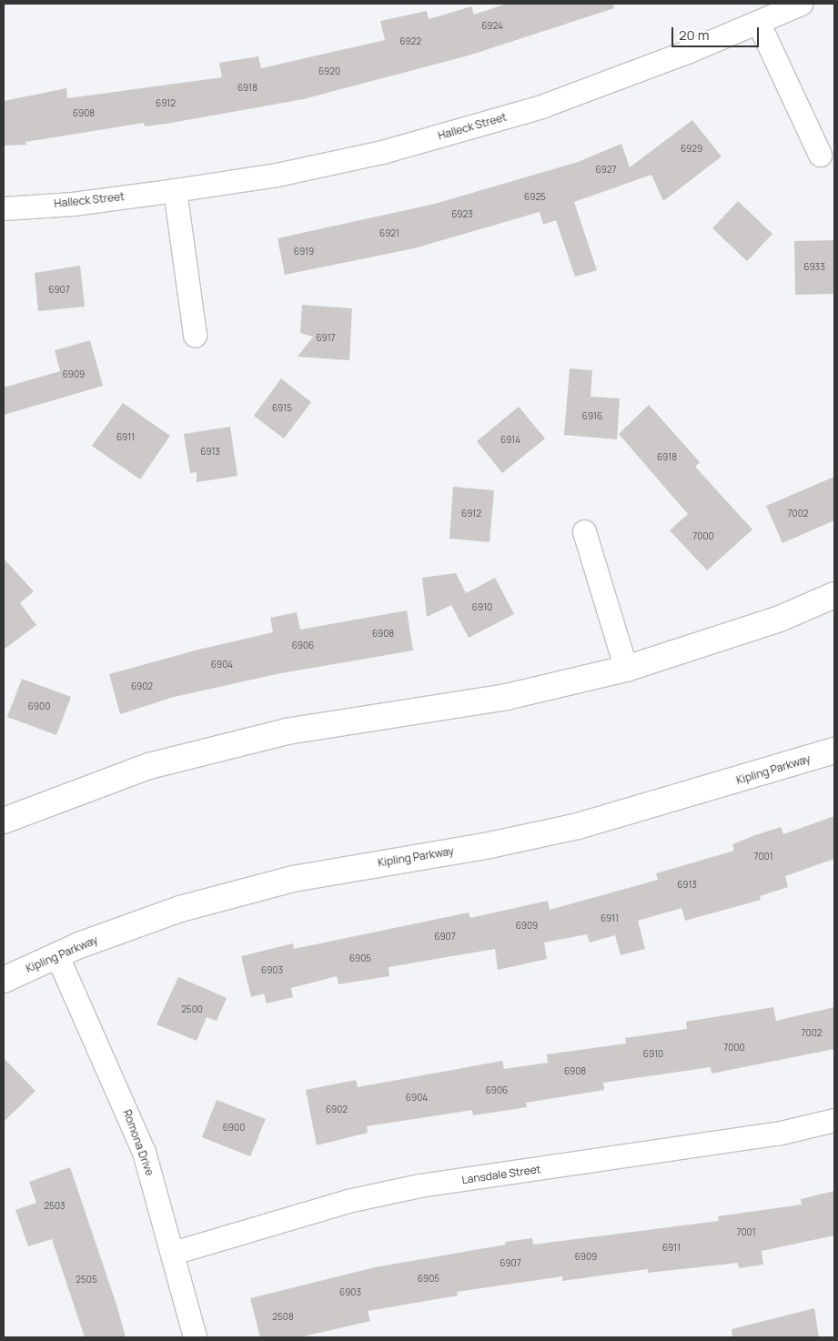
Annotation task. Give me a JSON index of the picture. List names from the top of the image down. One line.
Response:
{"streets":{"street":["Halleck Street","Kipling Parkway","Romona Drive","Lansdale Street"]},"crossings":[["Kipling Parkway","Romona Drive"],["Romona Drive","Lansdale Street"]],"house_numbers":["6924","6922","6920","6918","6912","6908","6929","6927","6925","6923","6921","6919","6933","6907","6917","6909","6915","6916","6911","6914","6913","6918","6912","7002","7000","6910","6908","6906","6904","6902","6900","7001","6913","6911","6909","6907","6905","6903","2500","7002","7000","6910","6908","6906","6904","6902","6900","2503","7001","6911","6909","6907","6905","2505","6903","2508"],"scale_bar":"20 m"}
